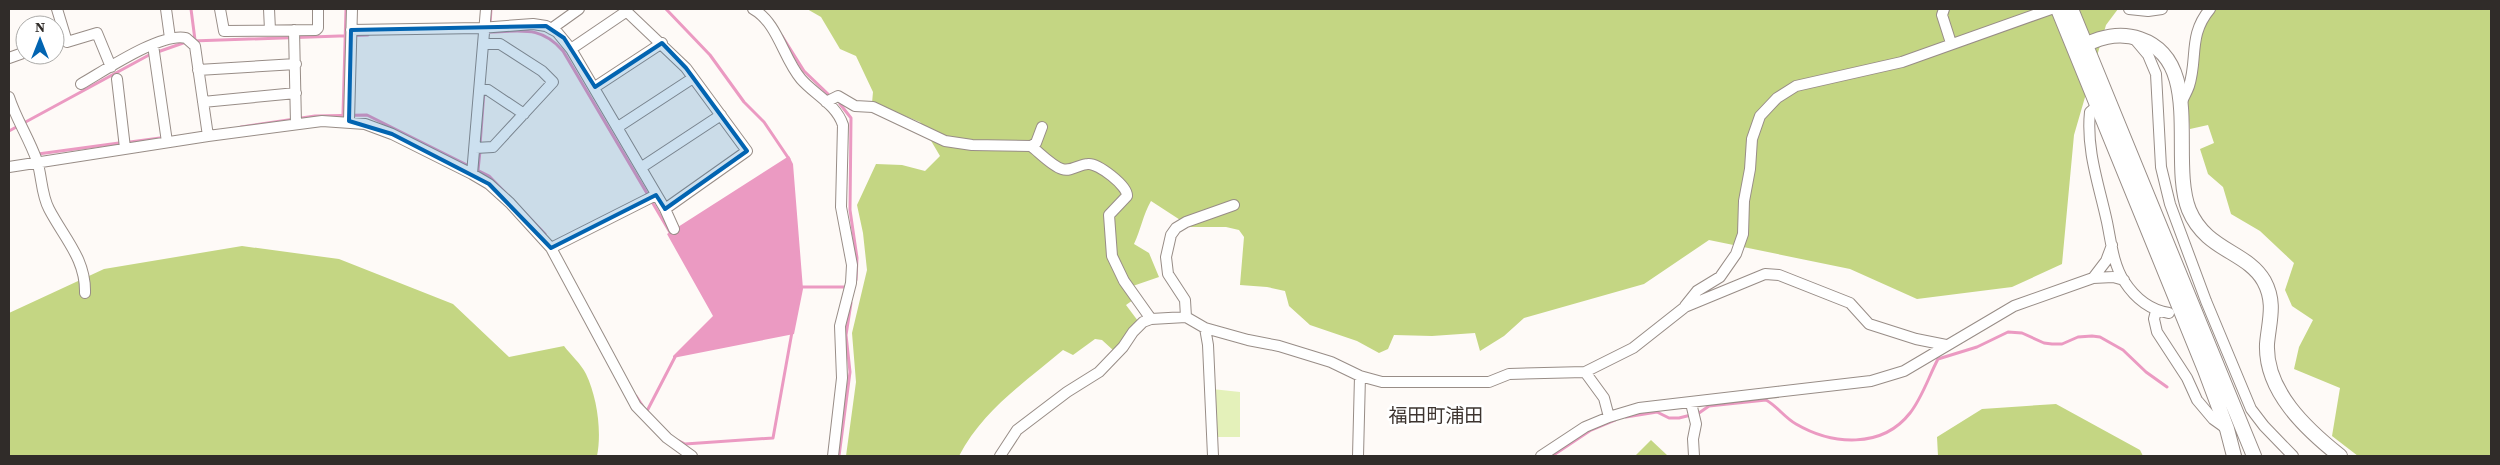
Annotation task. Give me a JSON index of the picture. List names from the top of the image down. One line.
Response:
{"districts":["福田町浦田"],"north":"top"}
